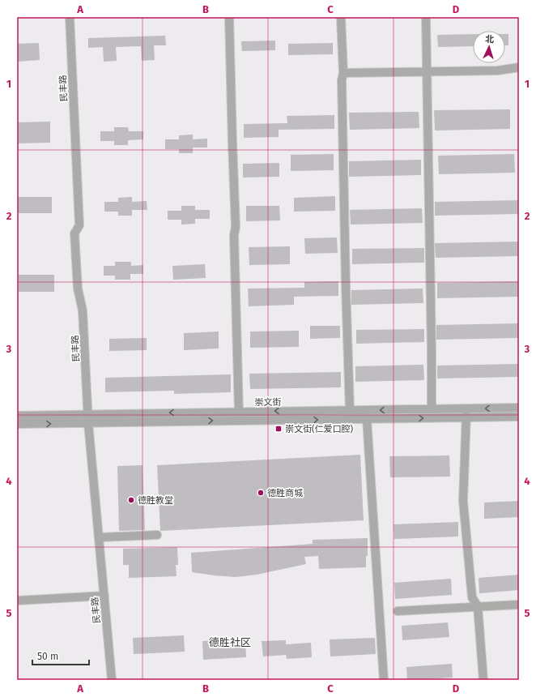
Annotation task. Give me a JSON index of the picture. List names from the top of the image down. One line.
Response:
{"streets":{"street":["民丰路","崇文街"]},"crossings":[["民丰路","崇文街"]],"districts":["德胜社区"],"places":{"transit":["崇文街(仁爱口腔)"],"other":["德胜商城","德胜教堂"]},"scale_bar":"50 m","north":"top","grid":{"columns":["A","B","C","D"],"rows":["1","2","3","4","5"]}}
